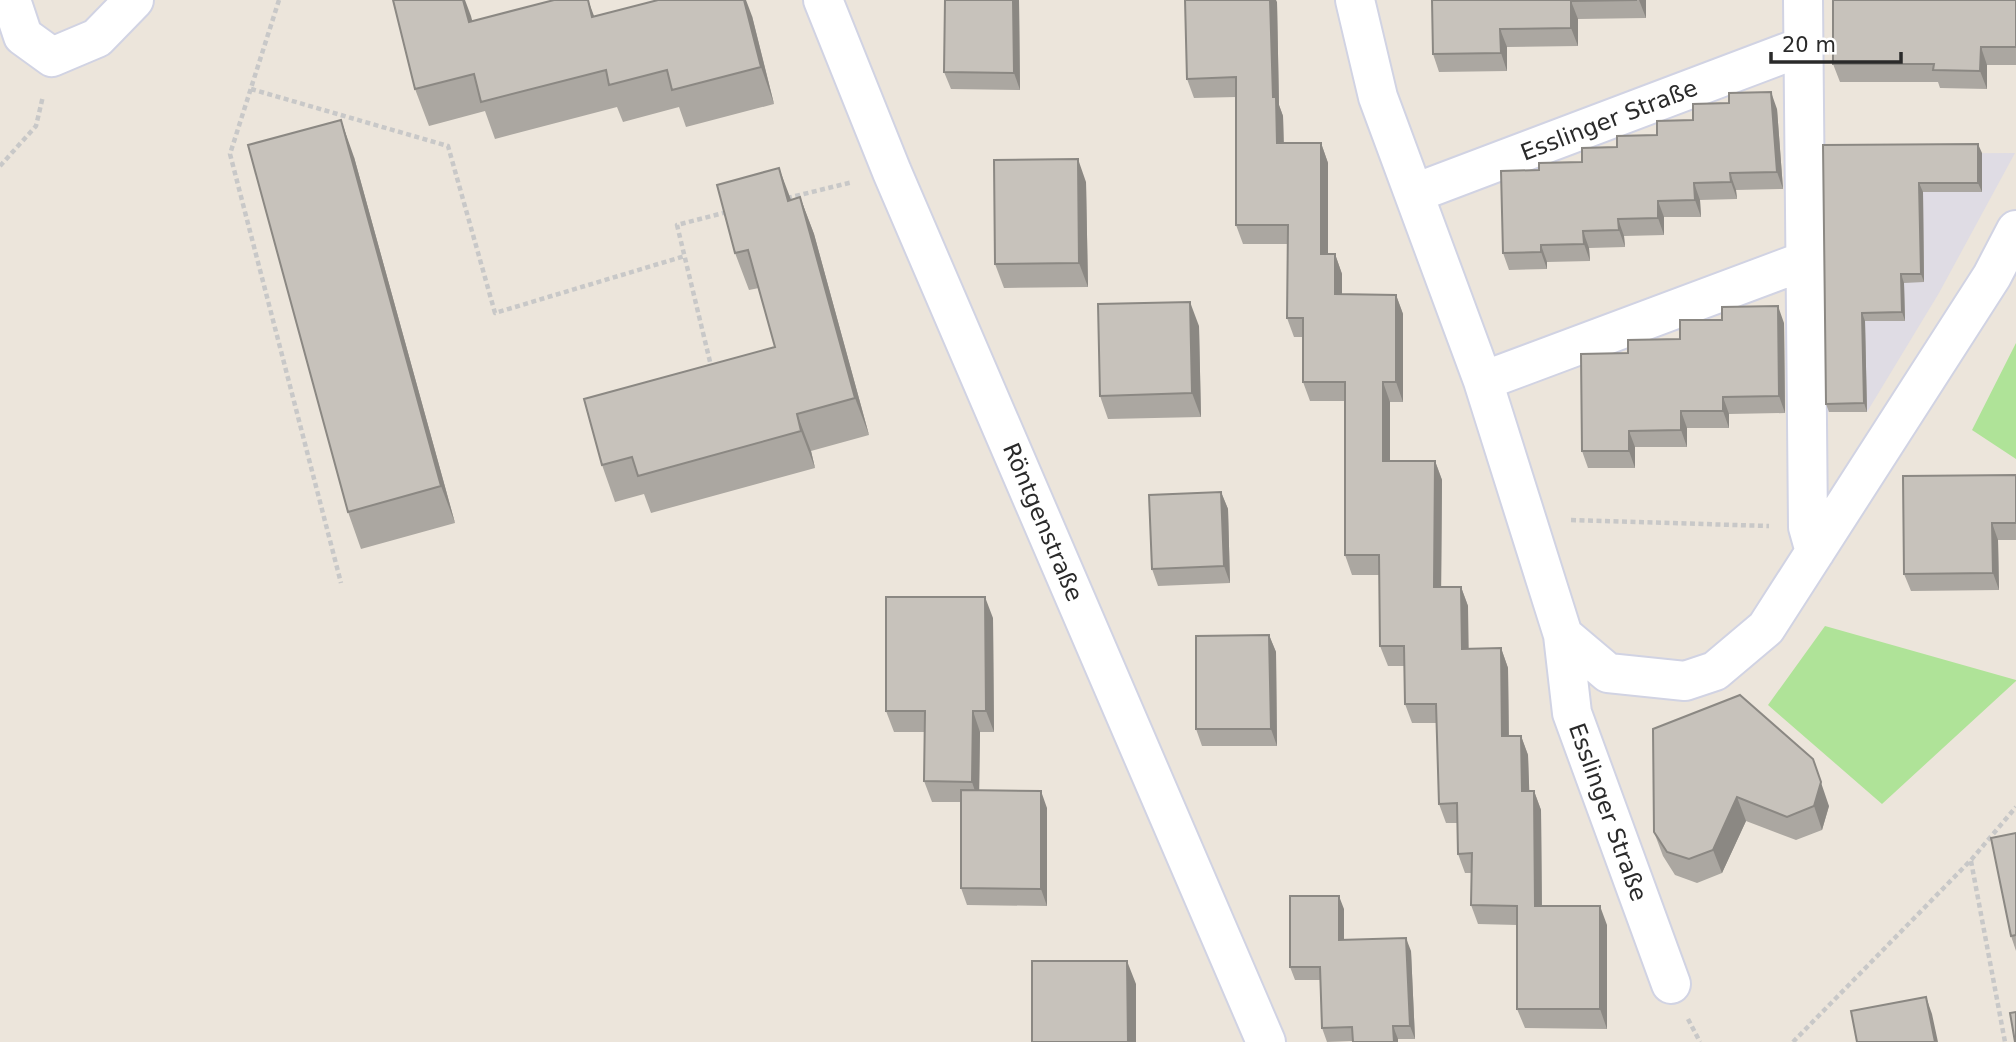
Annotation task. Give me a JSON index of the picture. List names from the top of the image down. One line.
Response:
{"streets":{"street":["Esslinger Straße","Röntgenstraße"]},"scale_bar":"20 m"}
